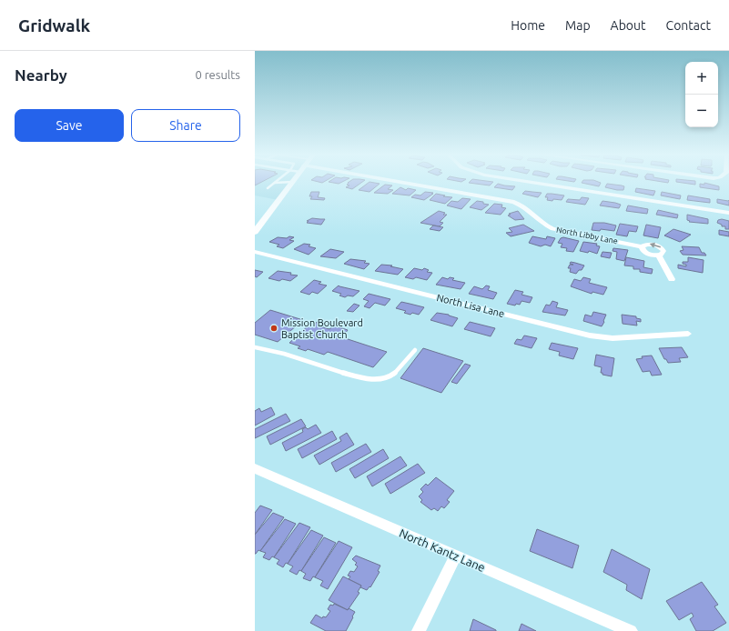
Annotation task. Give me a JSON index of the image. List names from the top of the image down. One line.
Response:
{"streets":{"street":["North Libby Lane","North Lisa Lane","North Kantz Lane"]},"places":["Mission Boulevard Baptist Church"],"page":{"header":"Gridwalk","nav":["Home","Map","About","Contact"],"heading":["Nearby","0 results"],"map_buttons":["+","−"],"buttons":["Save","Share"]}}
